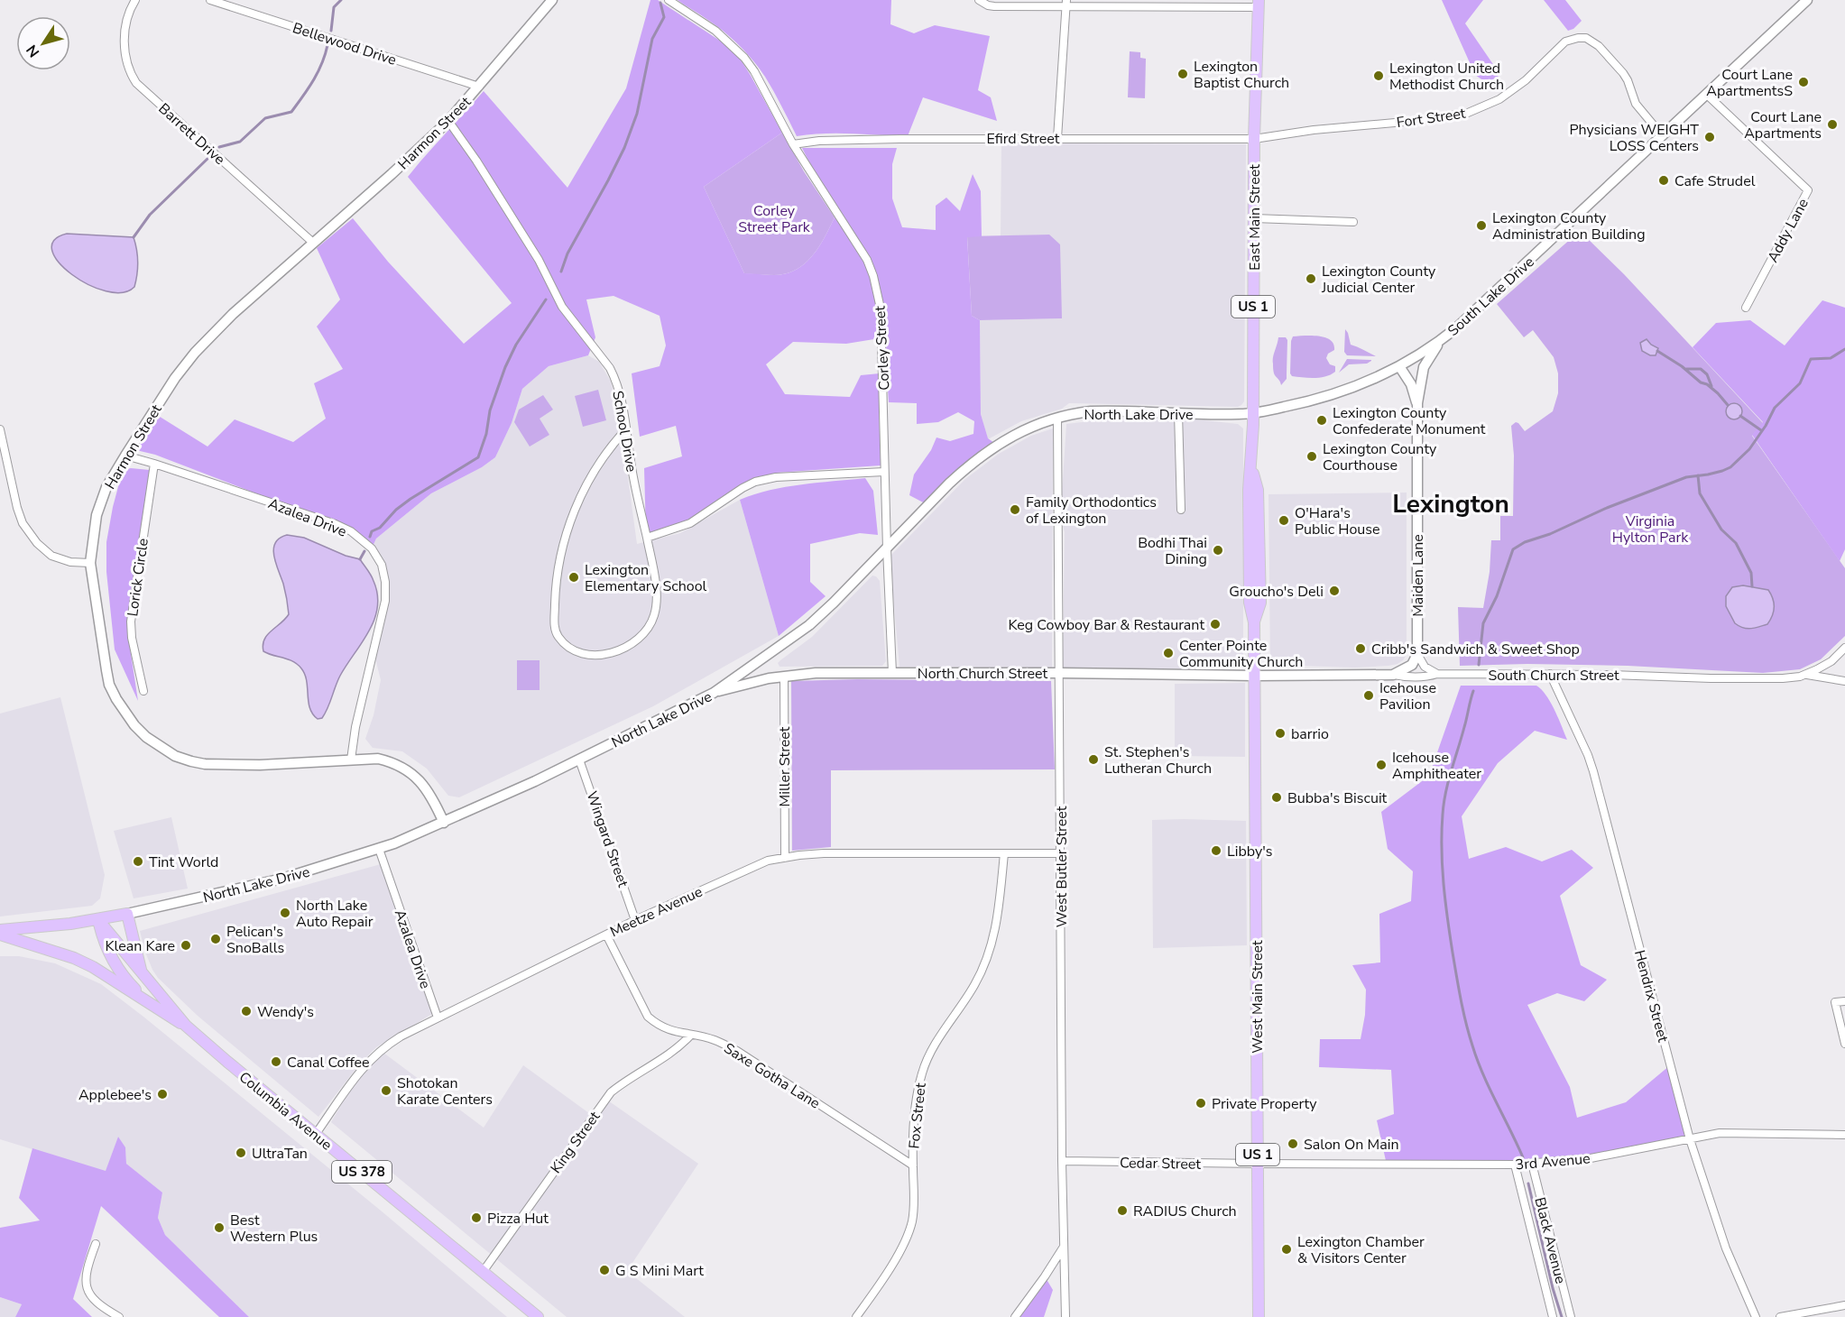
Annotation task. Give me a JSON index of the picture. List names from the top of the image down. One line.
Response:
{"streets":{"main road":["Harmon Street","East Main Street","South Lake Drive","US 1","North Lake Drive","Maiden Lane","North Church Street","South Church Street","West Main Street","Columbia Avenue","US 378"],"street":["Bellewood Drive","Fort Street","Barrett Drive","Efird Street","Addy Lane","Corley Street","School Drive","Azalea Drive","Lorick Circle","Miller Street","Wingard Street","West Butler Street","Meetze Avenue","Hendrix Street","Saxe Gotha Lane","Fox Street","King Street","3rd Avenue","Cedar Street","Black Avenue"]},"crossings":[["Bellewood Drive","Harmon Street"],["Fort Street","Efird Street"],["Fort Street","East Main Street"],["Fort Street","South Lake Drive"],["Harmon Street","Barrett Drive"],["Harmon Street","North Lake Drive"],["Harmon Street","School Drive"],["Harmon Street","Azalea Drive"],["Efird Street","East Main Street"],["Efird Street","Corley Street"],["East Main Street","South Lake Drive"],["East Main Street","North Lake Drive"],["East Main Street","North Church Street"],["East Main Street","South Church Street"],["East Main Street","West Main Street"],["Addy Lane","South Lake Drive"],["South Lake Drive","North Lake Drive"],["South Lake Drive","Maiden Lane"],["Corley Street","North Lake Drive"],["Corley Street","North Church Street"],["North Lake Drive","Azalea Drive"],["North Lake Drive","North Church Street"],["North Lake Drive","Wingard Street"],["North Lake Drive","West Butler Street"],["North Lake Drive","Columbia Avenue"],["Azalea Drive","Lorick Circle"],["Azalea Drive","Meetze Avenue"],["North Church Street","South Church Street"],["North Church Street","Miller Street"],["North Church Street","West Butler Street"],["North Church Street","West Main Street"],["South Church Street","Hendrix Street"],["South Church Street","West Main Street"],["Miller Street","Meetze Avenue"],["Wingard Street","Meetze Avenue"],["West Butler Street","Meetze Avenue"],["West Butler Street","Cedar Street"],["Meetze Avenue","Saxe Gotha Lane"],["Meetze Avenue","Columbia Avenue"],["Meetze Avenue","Fox Street"],["Hendrix Street","3rd Avenue"],["West Main Street","3rd Avenue"],["West Main Street","Cedar Street"],["Saxe Gotha Lane","Fox Street"],["Saxe Gotha Lane","King Street"],["Columbia Avenue","King Street"],["3rd Avenue","Cedar Street"],["3rd Avenue","Black Avenue"]],"districts":["Lexington"],"parks":["Corley Street Park","Virginia Hylton Park"],"places":["Lexington Baptist Church","Lexington United Methodist Church","Court Lane ApartmentsS","Court Lane Apartments","Physicians WEIGHT LOSS Centers","Cafe Strudel","Lexington County Administration Building","Lexington County Judicial Center","Lexington County Confederate Monument","Lexington County Courthouse","Family Orthodontics of Lexington","O'Hara's Public House","Bodhi Thai Dining","Lexington Elementary School","Groucho's Deli","Keg Cowboy Bar & Restaurant","Cribb's Sandwich & Sweet Shop","Center Pointe Community Church","Icehouse Pavilion","barrio","St. Stephen's Lutheran Church","Icehouse Amphitheater","Bubba's Biscuit","Libby's","Tint World","North Lake Auto Repair","Pelican's SnoBalls","Klean Kare","Wendy's","Canal Coffee","Shotokan Karate Centers","Applebee's","Private Property","Salon On Main","UltraTan","RADIUS Church","Pizza Hut","Best Western Plus","Lexington Chamber & Visitors Center","G S Mini Mart"],"north":"bottom left"}
